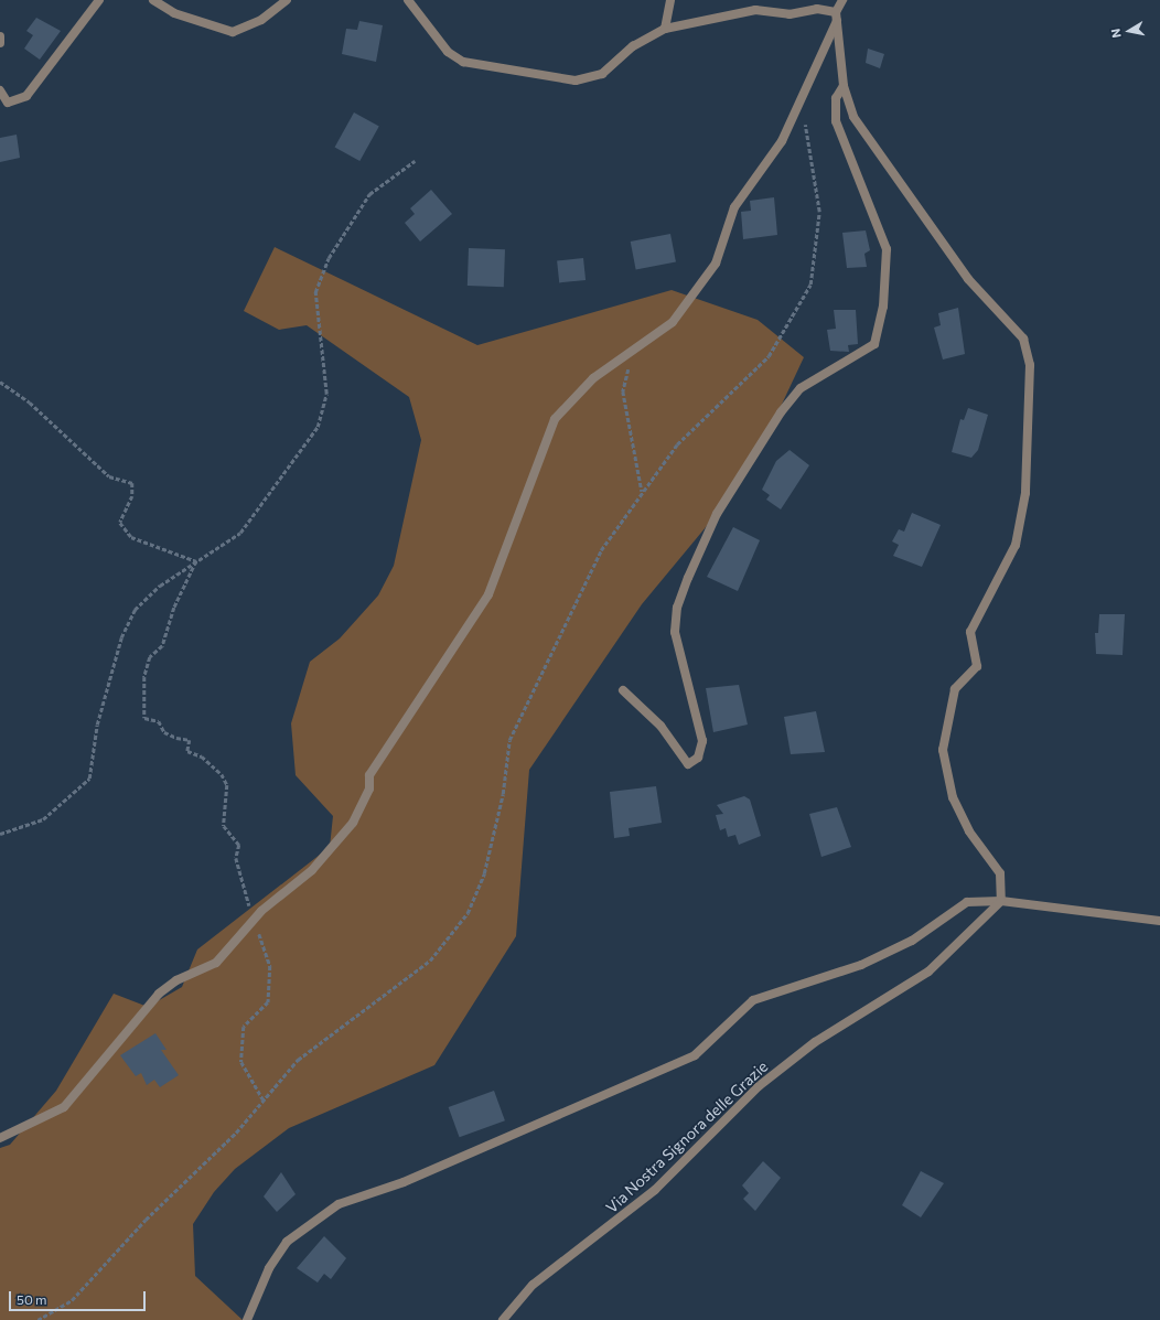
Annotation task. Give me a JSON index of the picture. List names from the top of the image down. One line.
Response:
{"streets":{"street":["Via Nostra Signora delle Grazie"]},"scale_bar":"50 m","north":"left"}
